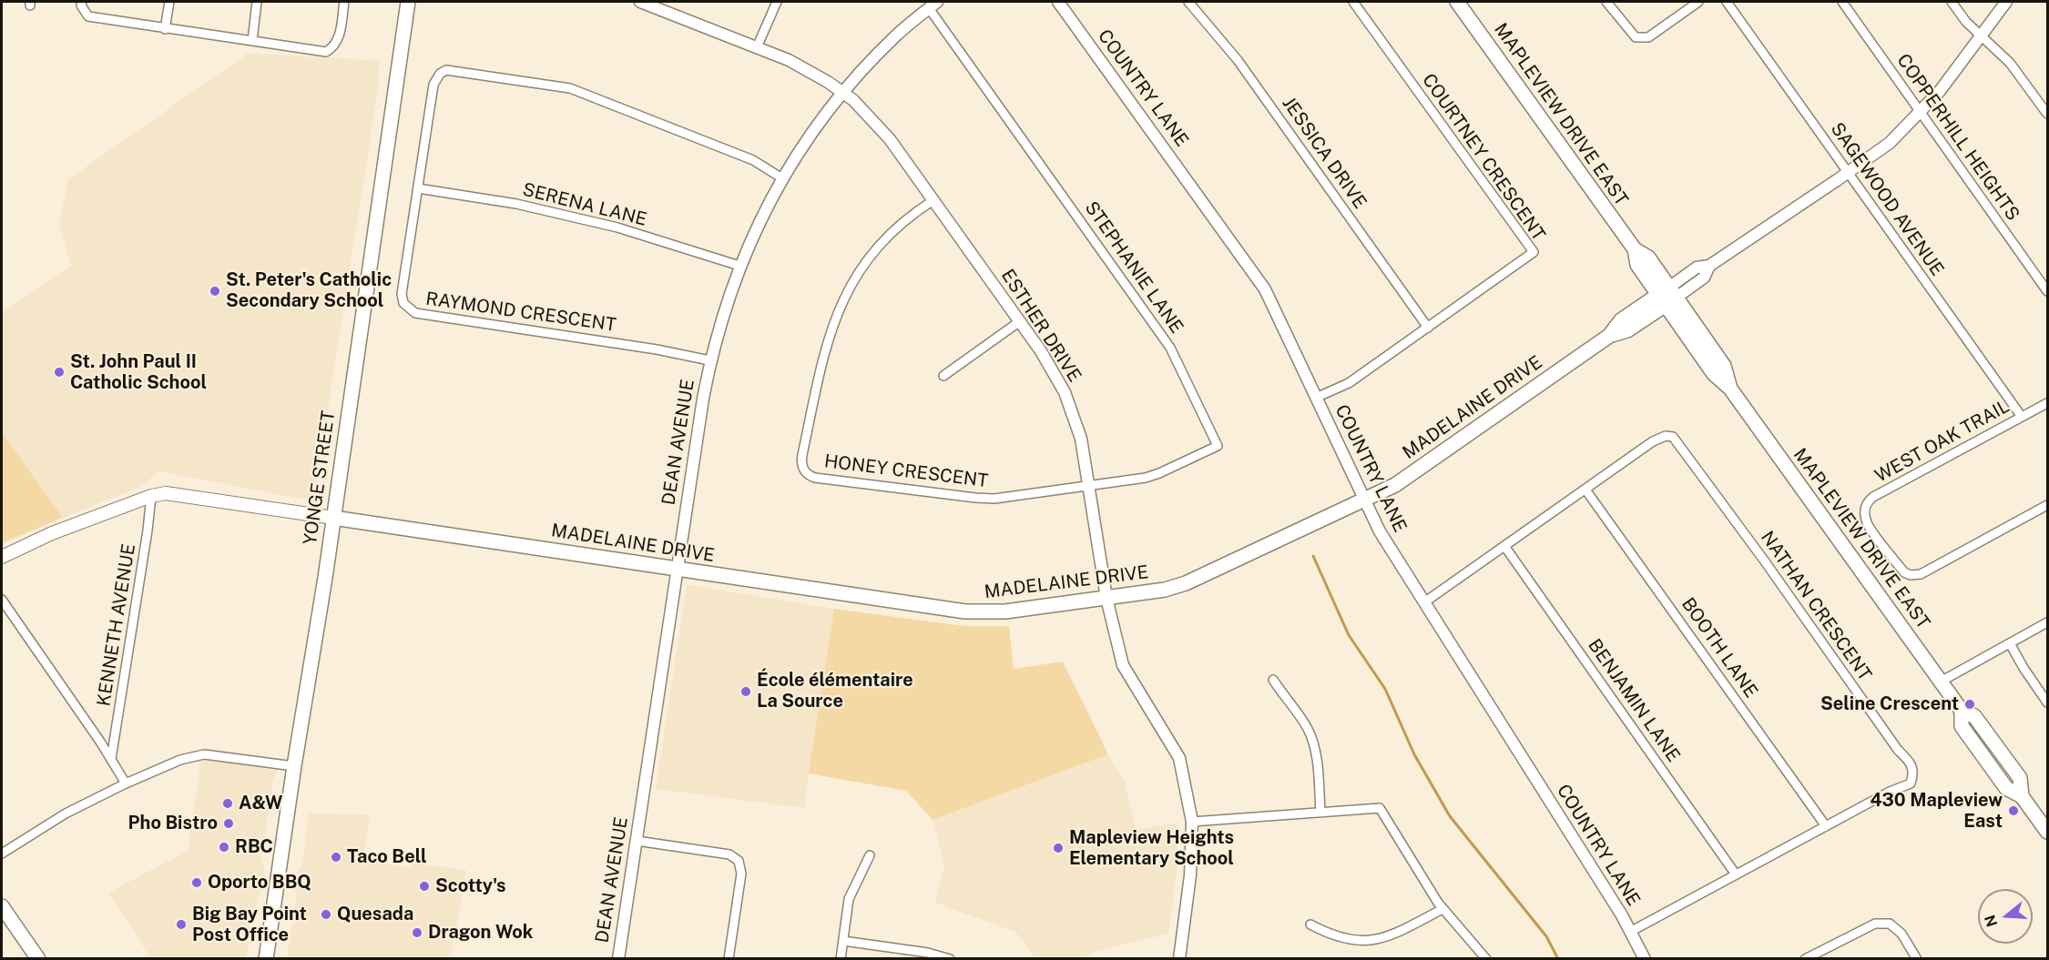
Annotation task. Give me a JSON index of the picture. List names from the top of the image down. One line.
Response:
{"streets":{"main road":["MAPLEVIEW DRIVE EAST","MADELAINE DRIVE","YONGE STREET"],"street":["COUNTRY LANE","COPPERHILL HEIGHTS","JESSICA DRIVE","COURTNEY CRESCENT","SAGEWOOD AVENUE","SERENA LANE","STEPHANIE LANE","RAYMOND CRESCENT","ESTHER DRIVE","WEST OAK TRAIL","DEAN AVENUE","HONEY CRESCENT","NATHAN CRESCENT","KENNETH AVENUE","BOOTH LANE","BENJAMIN LANE"]},"crossings":[["COUNTRY LANE","COURTNEY CRESCENT"],["COUNTRY LANE","MADELAINE DRIVE"],["COUNTRY LANE","NATHAN CRESCENT"],["MAPLEVIEW DRIVE EAST","MADELAINE DRIVE"],["COPPERHILL HEIGHTS","MADELAINE DRIVE"],["JESSICA DRIVE","COURTNEY CRESCENT"],["SAGEWOOD AVENUE","MADELAINE DRIVE"],["SAGEWOOD AVENUE","WEST OAK TRAIL"],["SERENA LANE","RAYMOND CRESCENT"],["SERENA LANE","DEAN AVENUE"],["STEPHANIE LANE","ESTHER DRIVE"],["STEPHANIE LANE","DEAN AVENUE"],["STEPHANIE LANE","HONEY CRESCENT"],["RAYMOND CRESCENT","DEAN AVENUE"],["ESTHER DRIVE","MADELAINE DRIVE"],["ESTHER DRIVE","DEAN AVENUE"],["ESTHER DRIVE","HONEY CRESCENT"],["MADELAINE DRIVE","DEAN AVENUE"],["MADELAINE DRIVE","YONGE STREET"],["NATHAN CRESCENT","BOOTH LANE"],["NATHAN CRESCENT","BENJAMIN LANE"]],"places":["St. Peter's Catholic Secondary School","St. John Paul II Catholic School","École élémentaire La Source","Seline Crescent","A&W","430 Mapleview East","Pho Bistro","RBC","Mapleview Heights Elementary School","Taco Bell","Oporto BBQ","Scotty's","Quesada","Big Bay Point Post Office","Dragon Wok"],"north":"left"}
